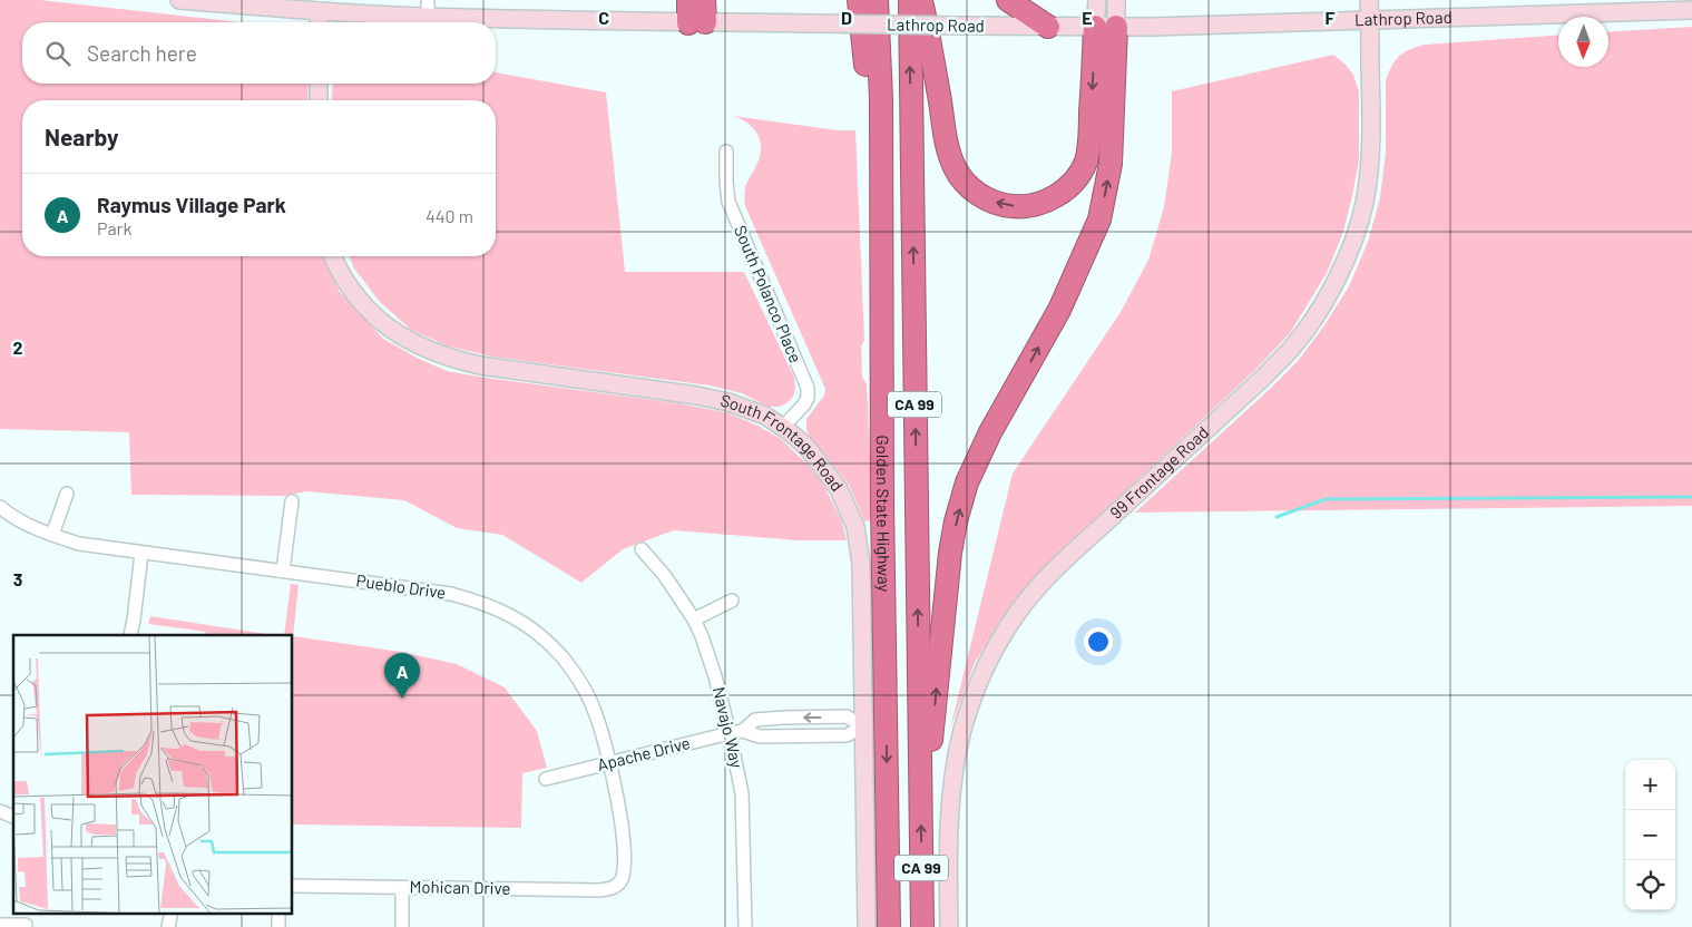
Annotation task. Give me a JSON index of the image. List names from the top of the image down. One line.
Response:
{"streets":{"highway":["CA 99","Golden State Highway"],"street":["Lathrop Road","South Polanco Place","South Frontage Road","99 Frontage Road","Pueblo Drive","Navajo Way","Apache Drive","Mohican Drive"]},"crossings":[["Lathrop Road","99 Frontage Road"],["South Polanco Place","South Frontage Road"],["South Frontage Road","Apache Drive"],["Pueblo Drive","Apache Drive"],["Pueblo Drive","Mohican Drive"],["Navajo Way","Apache Drive"]],"north":"bottom","page":{"search":"Search here","heading":"Nearby","list":[{"mark":"A","name":"Raymus Village Park","note":"Park","value":"440 m"}],"pins":"A","map_buttons":["+","−"]},"grid":{"columns":["C","D","E","F"],"rows":["2","3"]}}
